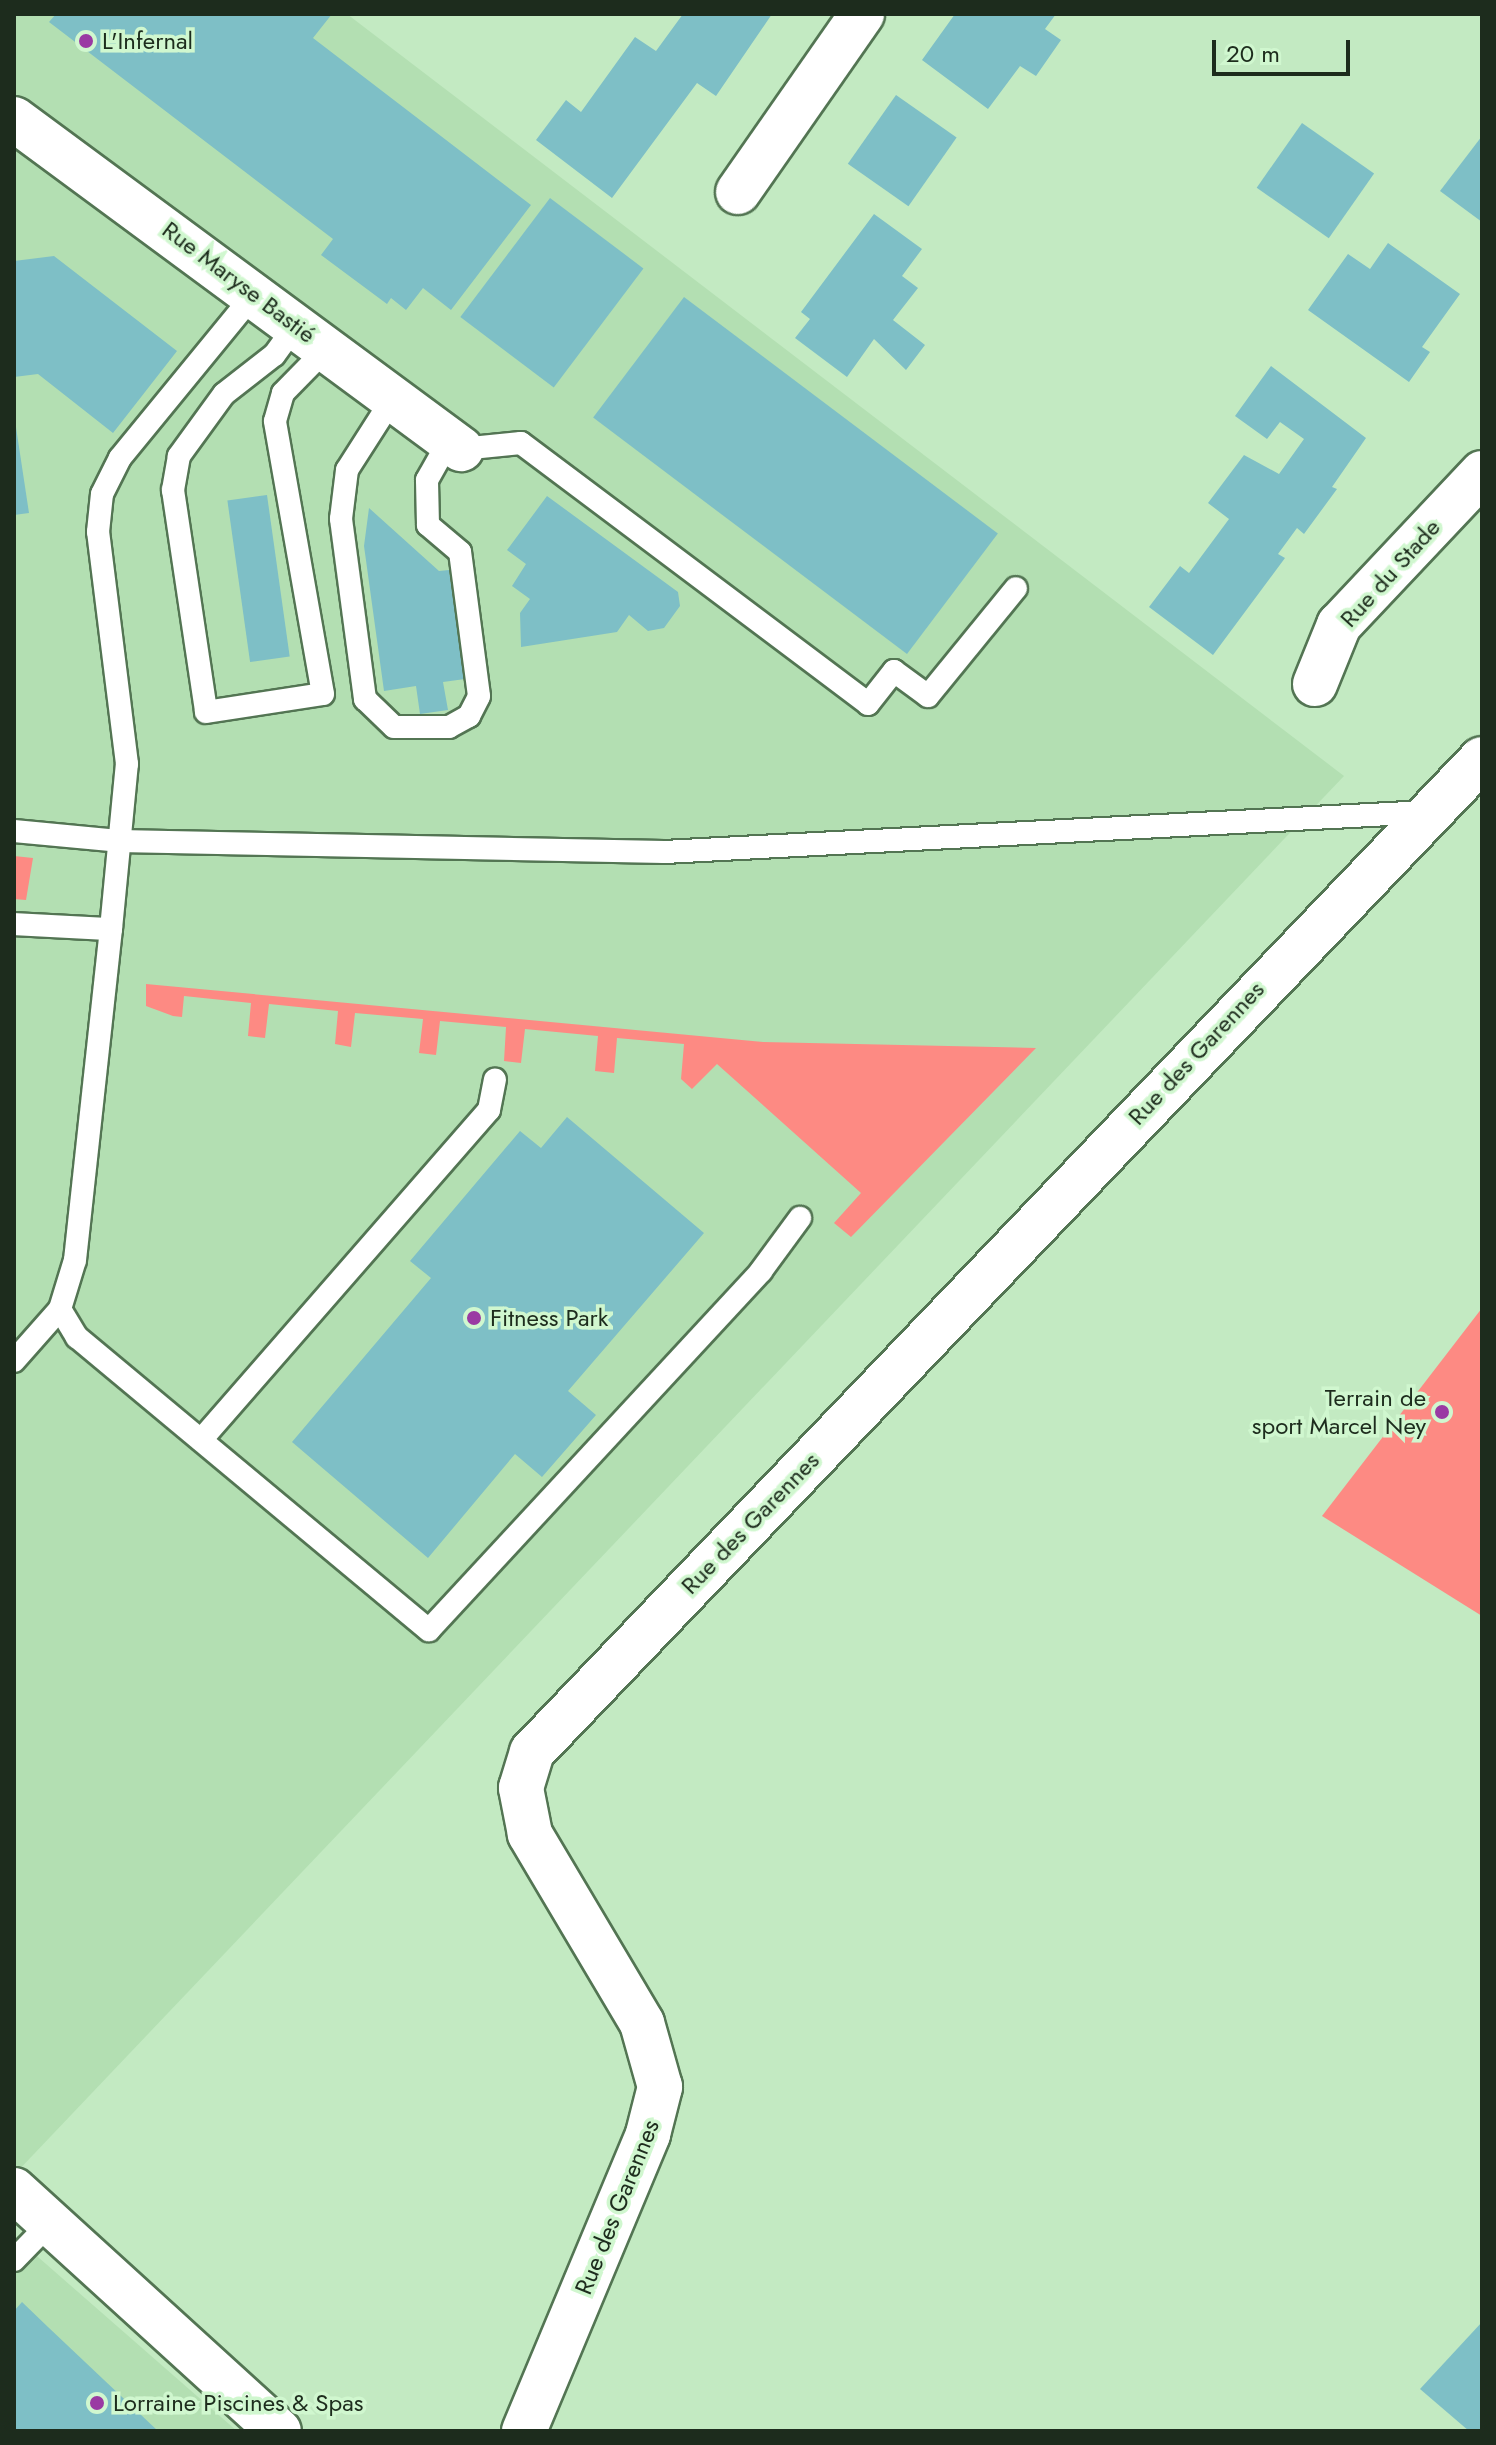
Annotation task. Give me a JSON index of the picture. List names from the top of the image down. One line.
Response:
{"streets":{"street":["Rue Maryse Bastié","Rue du Stade","Rue des Garennes"]},"places":["L'Infernal","Fitness Park","Terrain de sport Marcel Ney","Lorraine Piscines & Spas"],"scale_bar":"20 m"}
